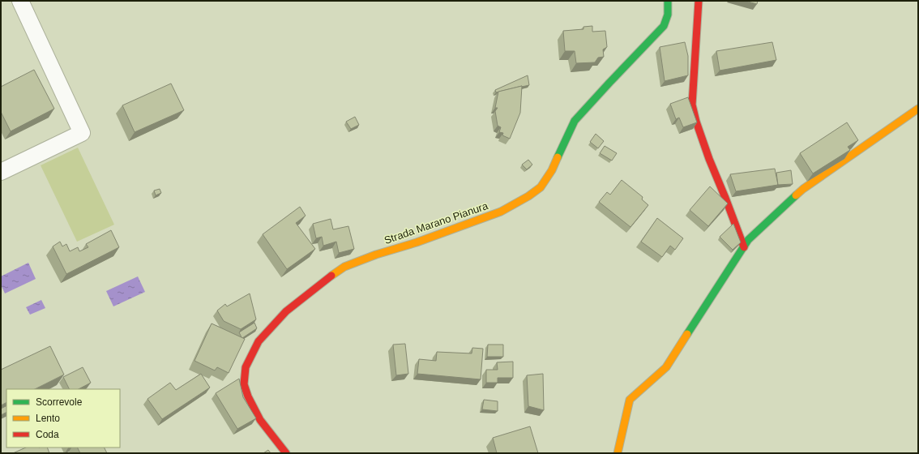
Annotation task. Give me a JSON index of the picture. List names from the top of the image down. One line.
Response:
{"streets":{"street":["Strada Marano Pianura"]},"legend":["Scorrevole","Lento","Coda"]}
